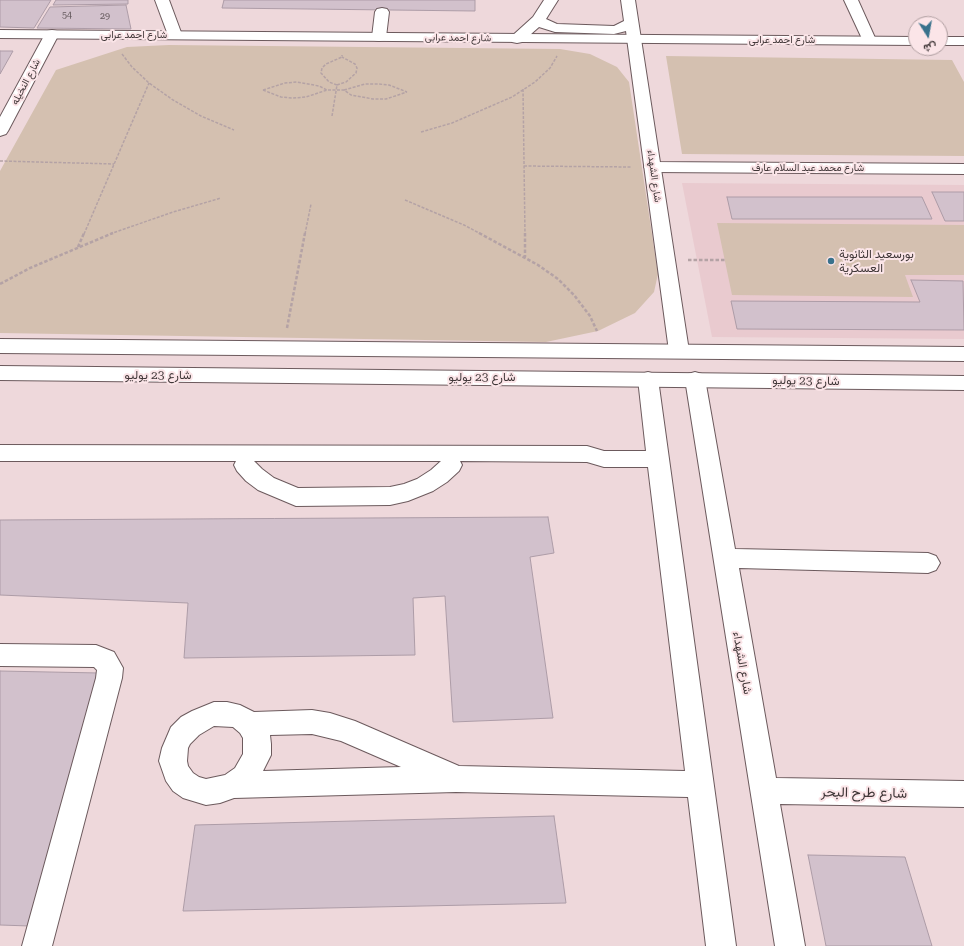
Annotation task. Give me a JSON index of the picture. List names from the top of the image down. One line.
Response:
{"streets":{"main road":["شارع احمد عرابى","شارع النخيله","شارع محمد عبد السلام عارف","شارع الشهداء","شارع 23 يوليو","شارع طرح البحر"]},"crossings":[["شارع احمد عرابى","شارع النخيله"],["شارع احمد عرابى","شارع الشهداء"],["شارع محمد عبد السلام عارف","شارع الشهداء"],["شارع الشهداء","شارع 23 يوليو"],["شارع الشهداء","شارع طرح البحر"]],"places":["بورسعيد الثانوية العسكرية"],"house_numbers":["54","29"],"north":"bottom"}
